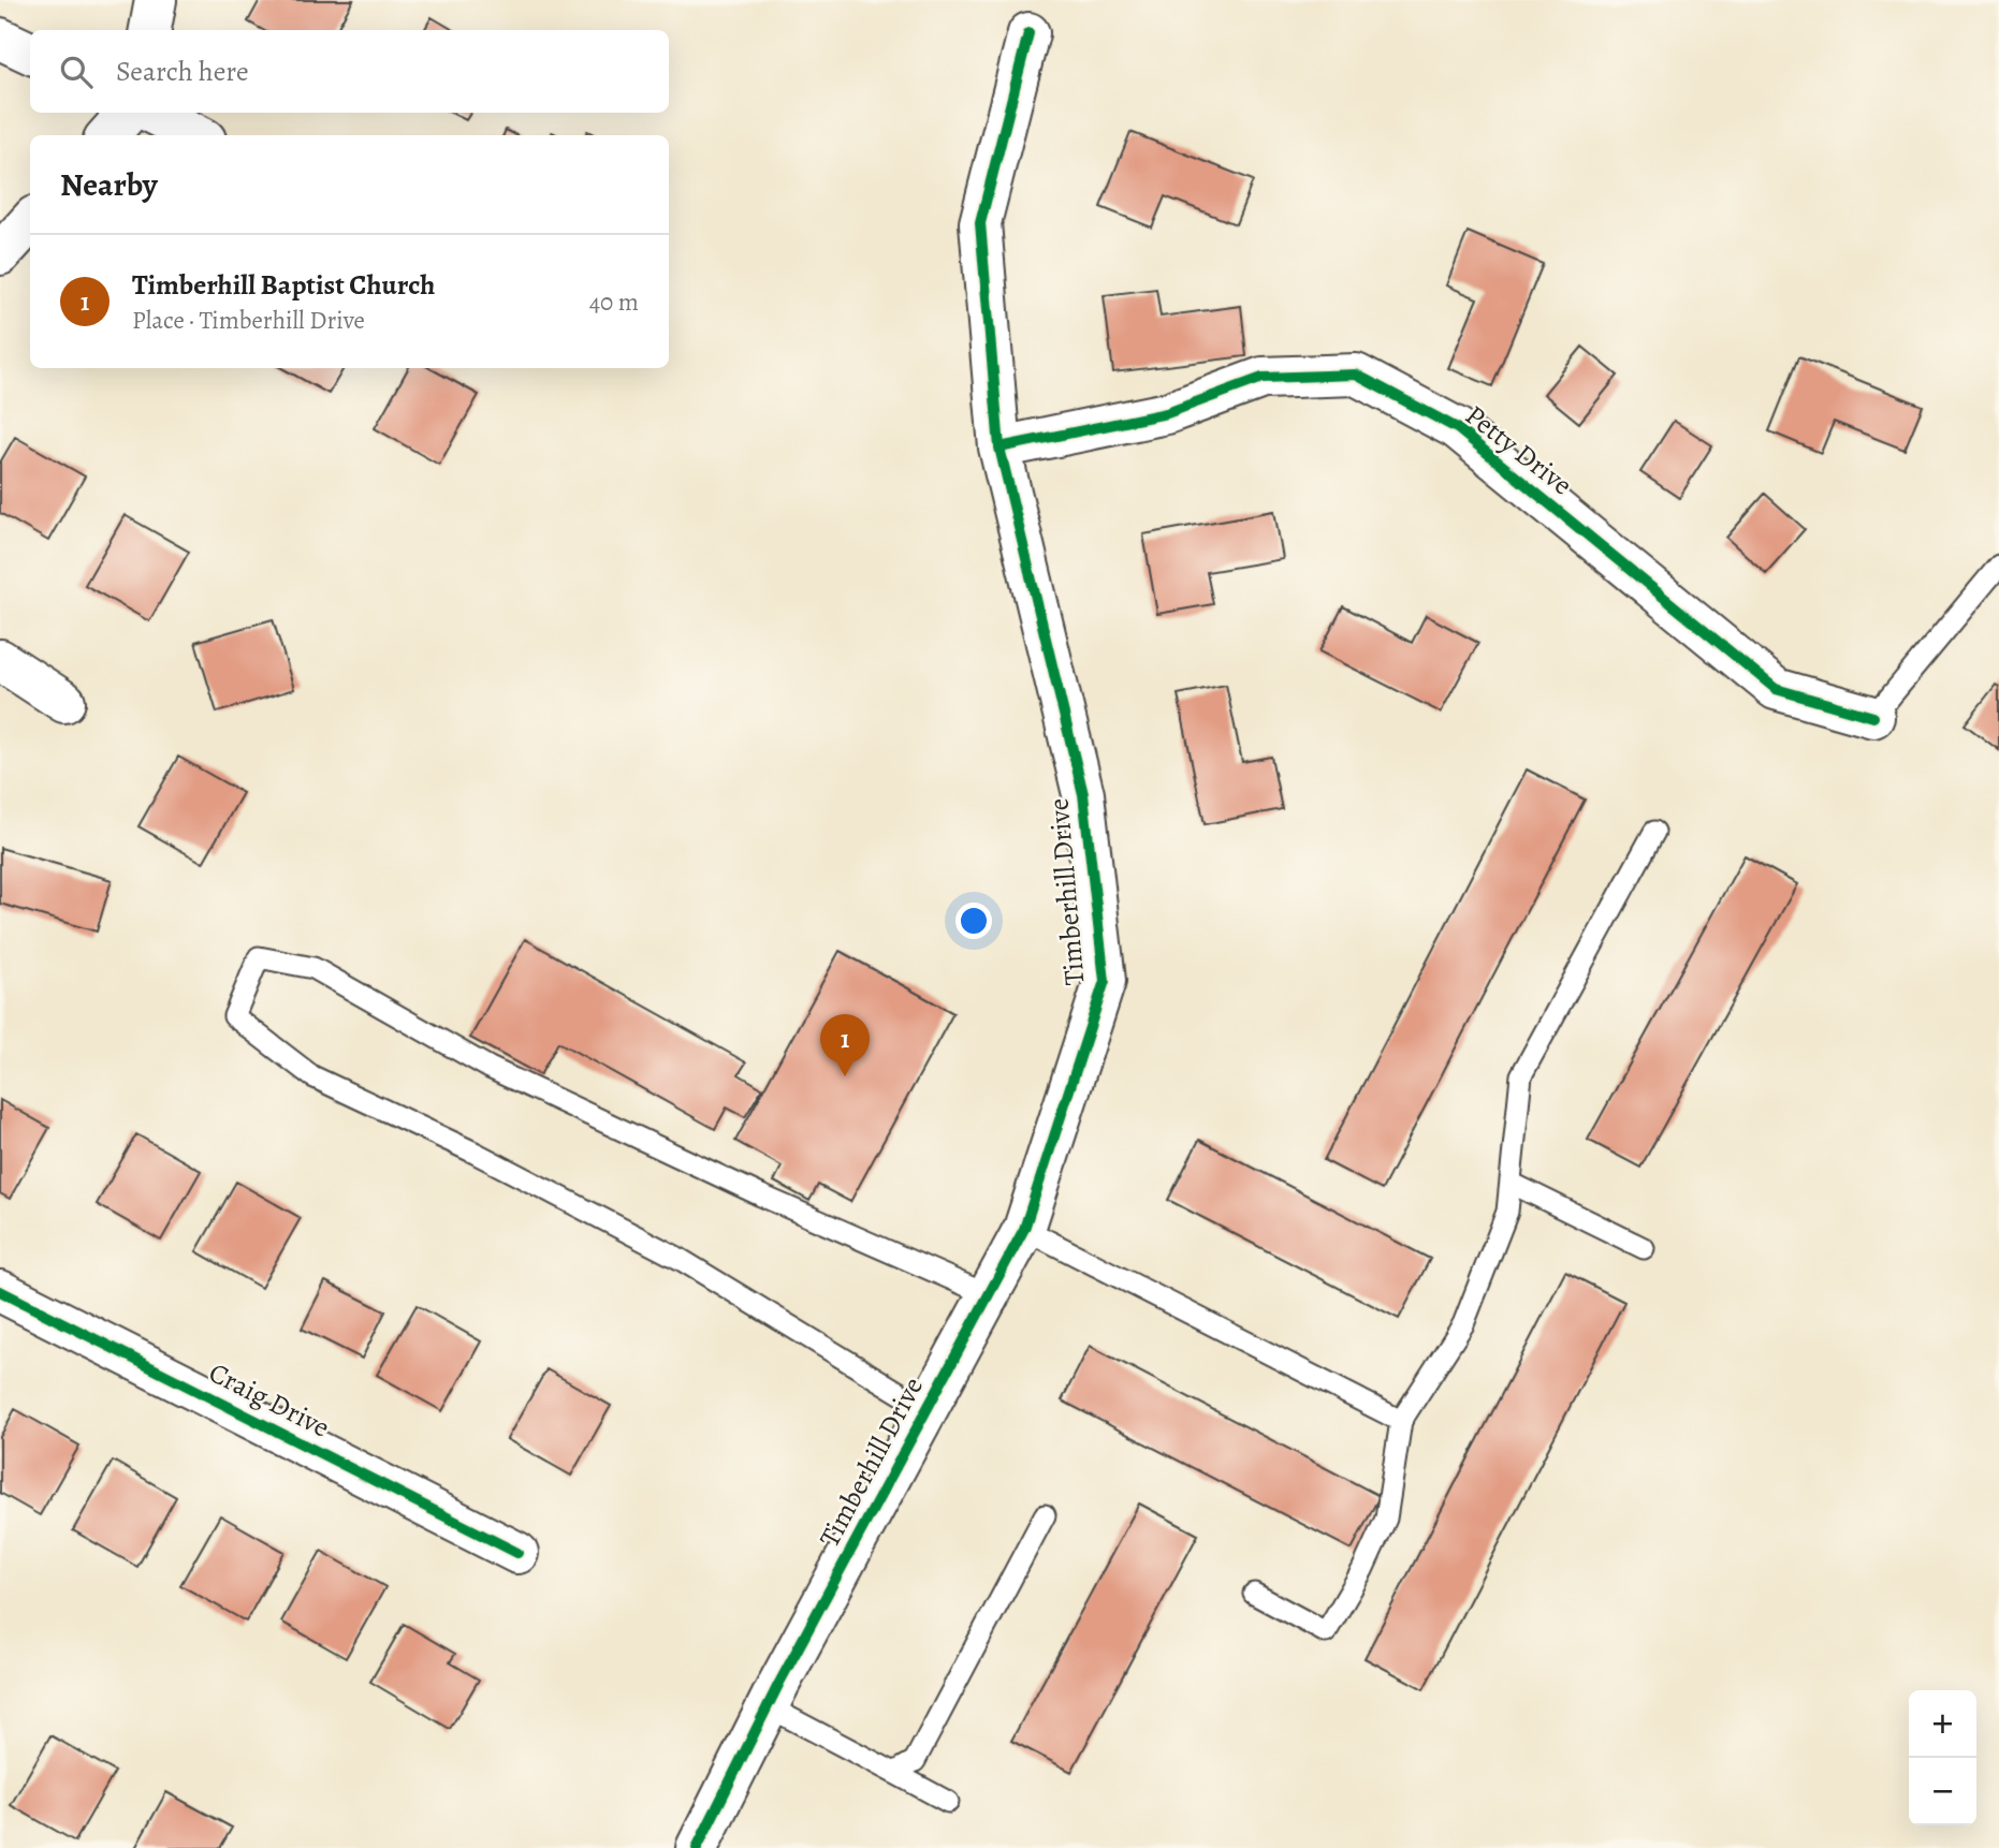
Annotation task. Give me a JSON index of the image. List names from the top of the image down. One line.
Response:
{"streets":{"street":["Petty Drive","Timberhill Drive","Craig Drive"]},"crossings":[["Petty Drive","Timberhill Drive"]],"page":{"search":"Search here","heading":"Nearby","list":[{"mark":"1","name":"Timberhill Baptist Church","note":"Place · Timberhill Drive","value":"40 m"}],"pins":"1","map_buttons":["+","−"]}}
